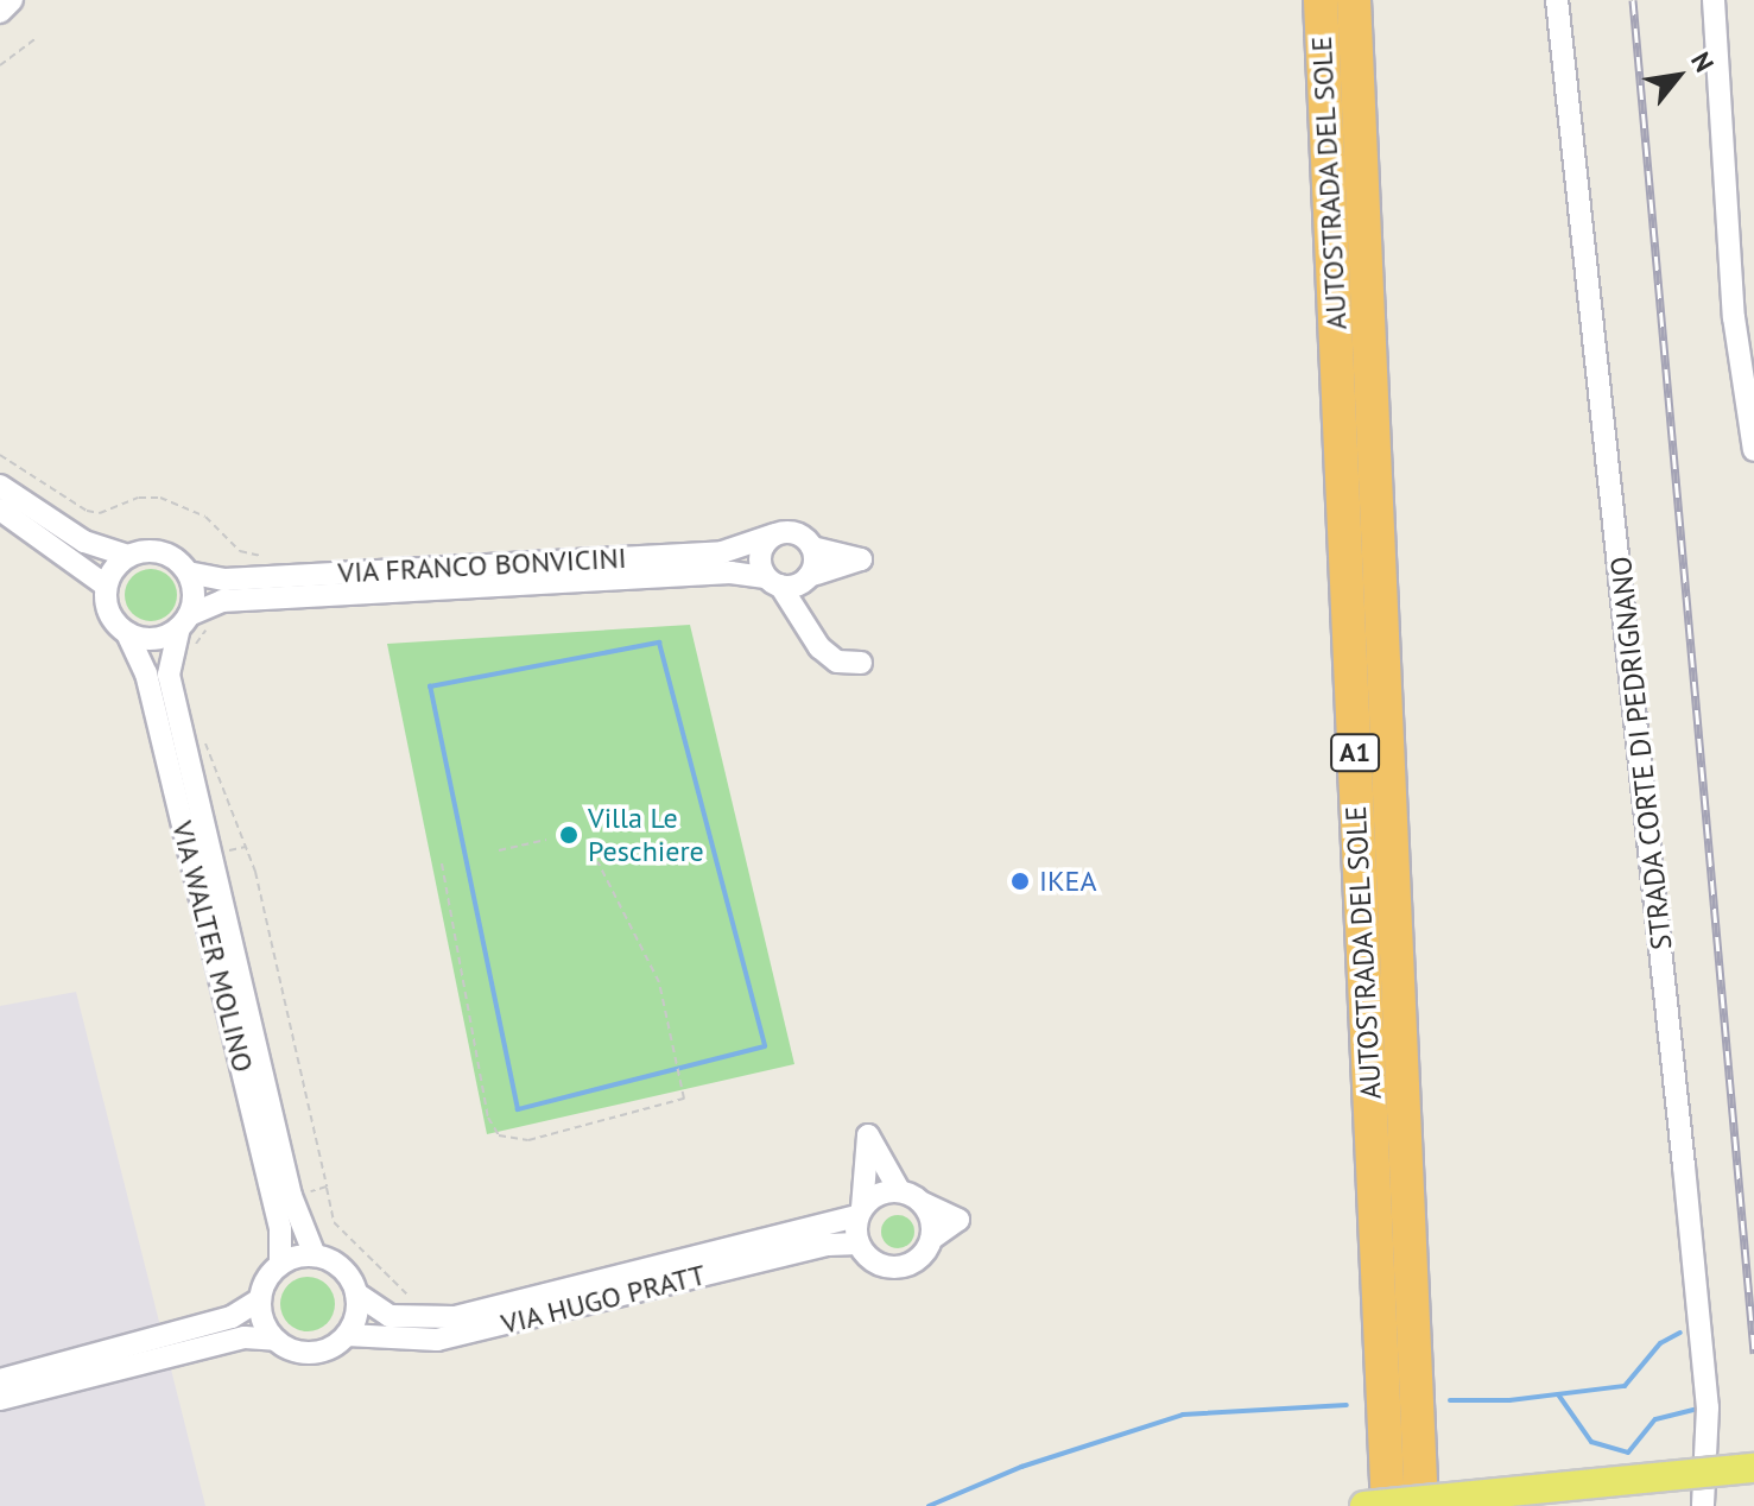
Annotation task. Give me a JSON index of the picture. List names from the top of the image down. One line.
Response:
{"streets":{"highway":["AUTOSTRADA DEL SOLE","A1"],"street":["VIA FRANCO BONVICINI","STRADA CORTE DI PEDRIGNANO","VIA WALTER MOLINO","VIA HUGO PRATT"]},"crossings":[["VIA FRANCO BONVICINI","VIA WALTER MOLINO"],["VIA WALTER MOLINO","VIA HUGO PRATT"]],"places":["Villa Le Peschiere","IKEA"],"north":"top right"}
